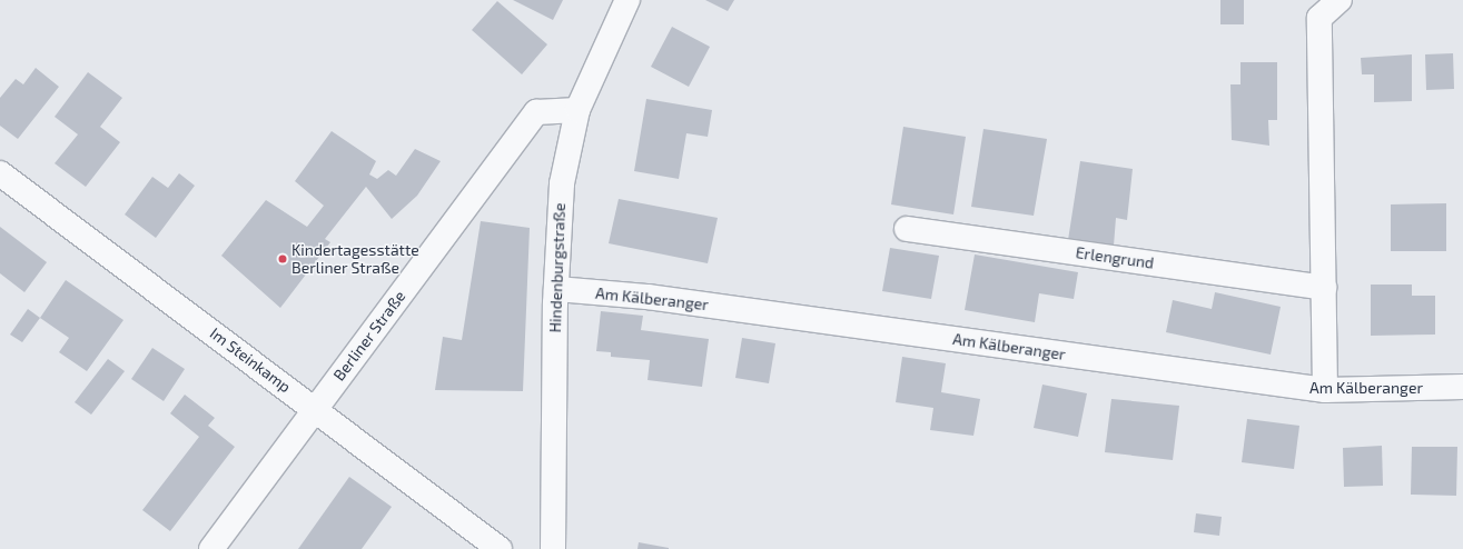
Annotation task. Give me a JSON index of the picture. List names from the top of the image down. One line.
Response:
{"streets":{"street":["Erlengrund","Hindenburgstraße","Am Kälberanger","Berliner Straße","Im Steinkamp"]},"crossings":[["Hindenburgstraße","Am Kälberanger"],["Hindenburgstraße","Berliner Straße"],["Berliner Straße","Im Steinkamp"]],"places":["Kindertagesstätte Berliner Straße"]}
